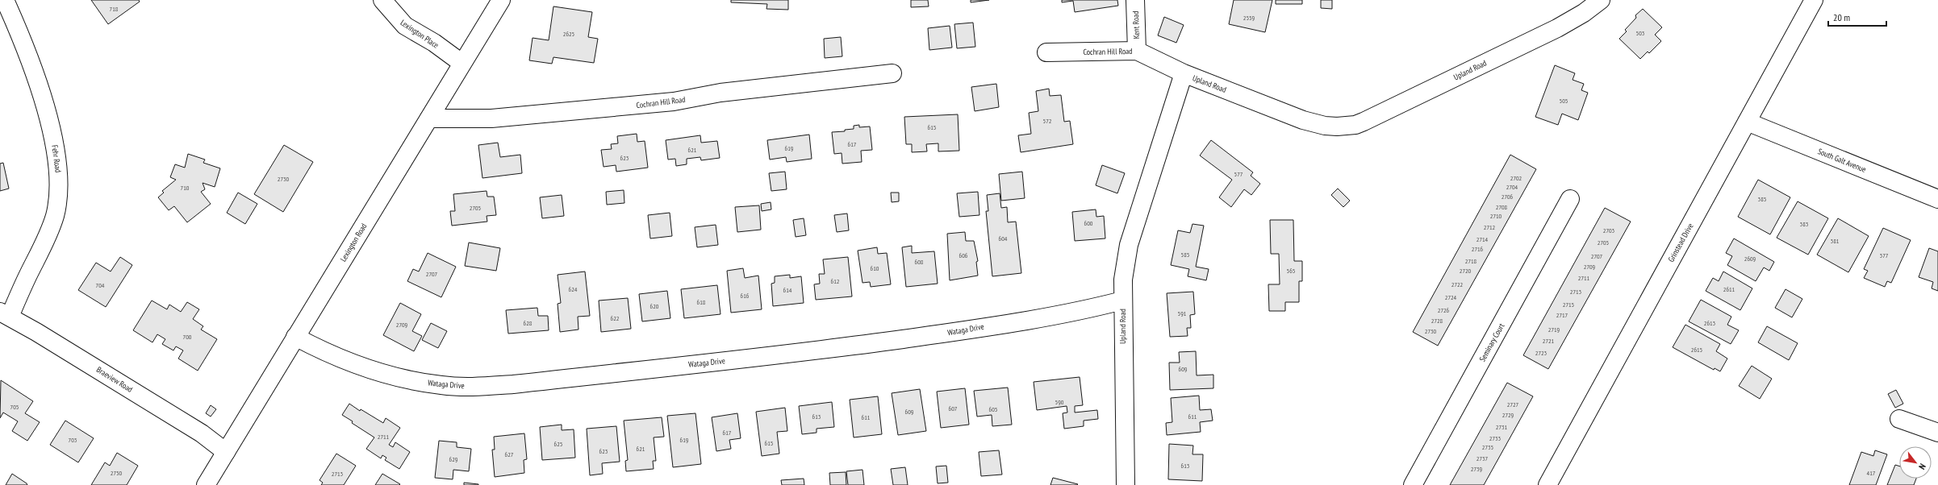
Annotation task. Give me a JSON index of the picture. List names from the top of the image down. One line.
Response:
{"streets":{"street":["Kent Road","Lexington Place","Cochran Hill Road","Upland Road","Fehr Road","South Galt Avenue","Lexington Road","Grinstead Drive","Wataga Drive","Seminary Court","Braeview Road"]},"crossings":[["Kent Road","Cochran Hill Road"],["Lexington Place","Lexington Road"],["Cochran Hill Road","Upland Road"],["Cochran Hill Road","Lexington Road"],["Upland Road","Wataga Drive"],["Fehr Road","Braeview Road"],["South Galt Avenue","Grinstead Drive"],["Lexington Road","Wataga Drive"],["Lexington Road","Braeview Road"]],"house_numbers":["718","2559","503","2625","505","572","615","617","619","621","623","577","2702","2730","2704","710","2706","385","2708","2705","2710","600","383","2712","2703","604","2714","381","2705","2716","585","606","377","2707","2609","2718","608","2709","610","565","2720","2707","2711","612","2722","704","624","2611","614","2713","616","2724","618","2715","620","2726","591","2717","622","2728","628","2613","2709","2719","2730","700","2721","2615","2723","609","590","2727","705","607","605","609","2729","613","611","611","2731","617","2711","2733","703","619","615","625","2735","621","623","627","2737","629","613","2739","2750","417","2713"],"scale_bar":"20 m","north":"bottom right"}
